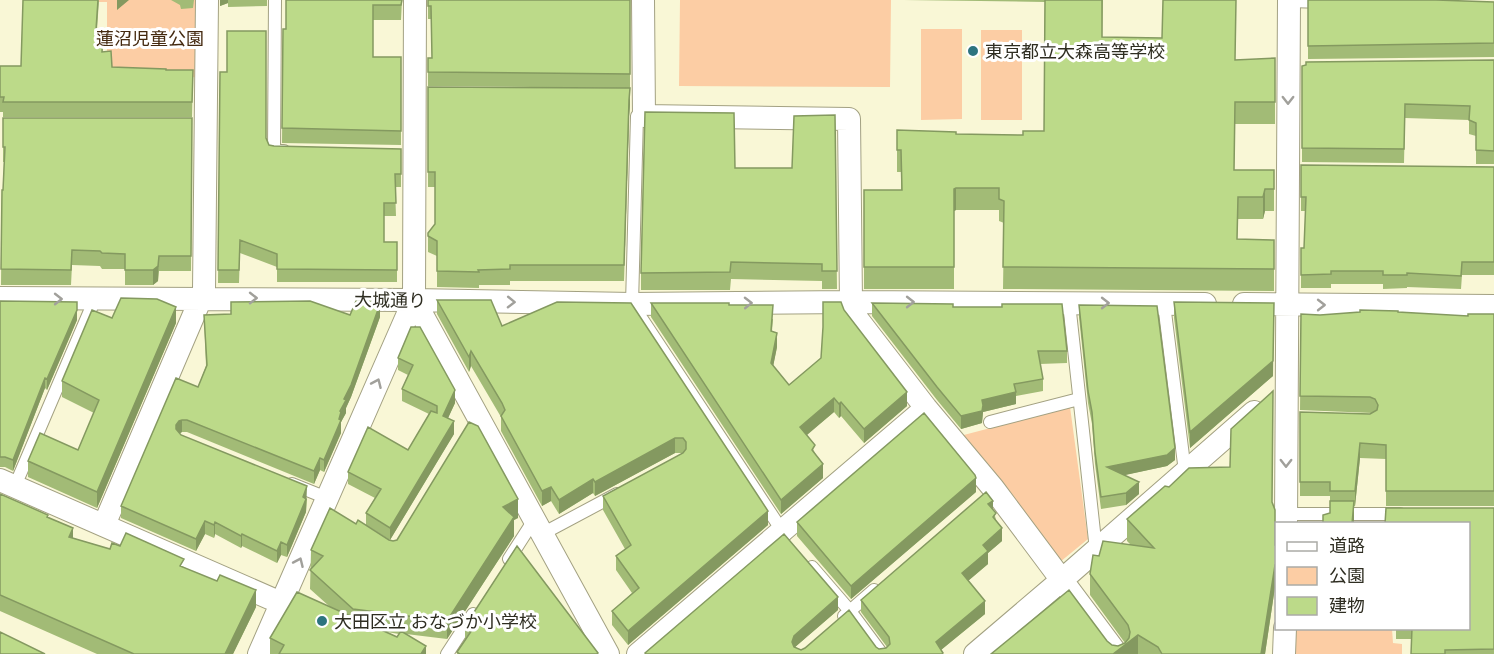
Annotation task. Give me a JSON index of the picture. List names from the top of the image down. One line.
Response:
{"streets":{"street":["大城通り"]},"one_way":["大城通り"],"parks":["蓮沼児童公園"],"places":["東京都立大森高等学校","大田区立 おなづか小学校"],"legend":["道路","公園","建物"]}
